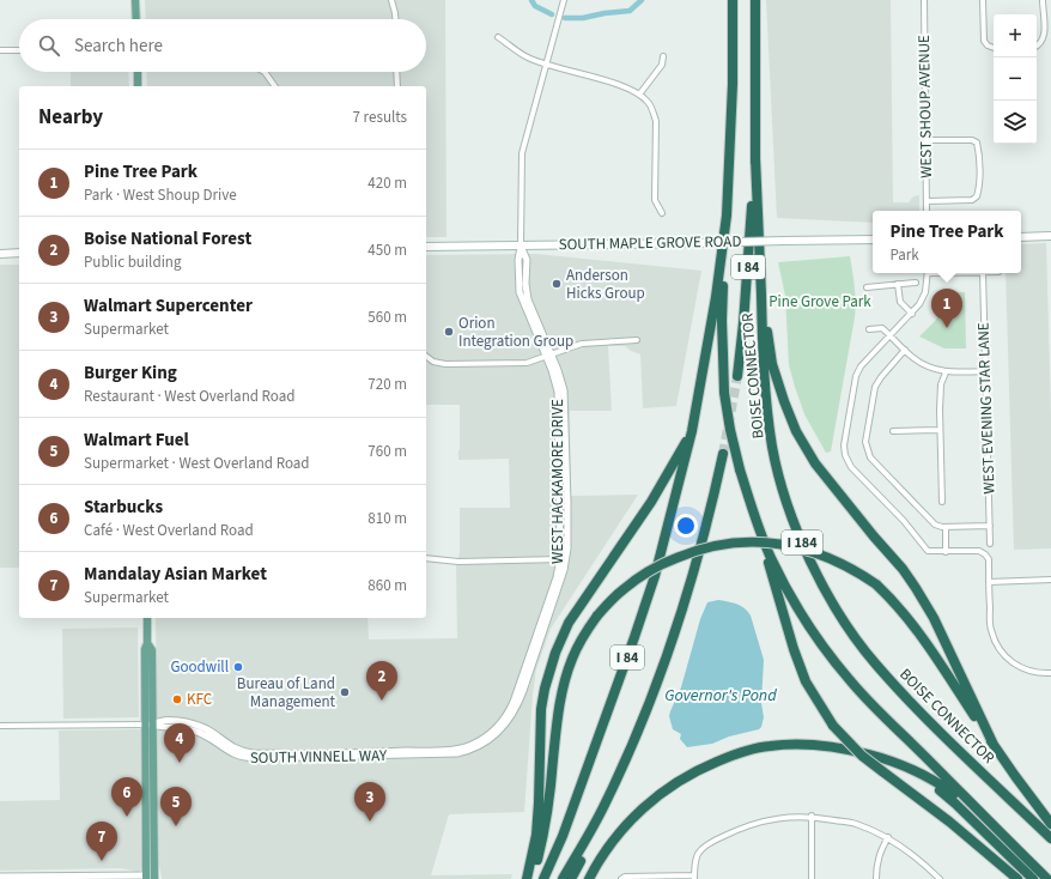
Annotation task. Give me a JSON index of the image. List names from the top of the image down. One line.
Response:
{"streets":{"highway":["I 84","BOISE CONNECTOR","I 184"],"main road":["SOUTH MAPLE GROVE ROAD"],"street":["WEST SHOUP AVENUE","WEST EVENING STAR LANE","WEST HACKAMORE DRIVE","SOUTH VINNELL WAY"]},"crossings":[["SOUTH MAPLE GROVE ROAD","WEST HACKAMORE DRIVE"],["I 84","BOISE CONNECTOR"],["WEST HACKAMORE DRIVE","SOUTH VINNELL WAY"]],"water":["Governor's Pond"],"parks":["Pine Grove Park"],"places":["Anderson Hicks Group","Orion Integration Group","Goodwill","Bureau of Land Management","KFC"],"page":{"map_buttons":["+","−"],"search":"Search here","heading":["Nearby","7 results"],"list":[{"mark":"1","name":"Pine Tree Park","note":"Park · West Shoup Drive","value":"420 m"},{"mark":"2","name":"Boise National Forest","note":"Public building","value":"450 m"},{"mark":"3","name":"Walmart Supercenter","note":"Supermarket","value":"560 m"},{"mark":"4","name":"Burger King","note":"Restaurant · West Overland Road","value":"720 m"},{"mark":"5","name":"Walmart Fuel","note":"Supermarket · West Overland Road","value":"760 m"},{"mark":"6","name":"Starbucks","note":"Café · West Overland Road","value":"810 m"},{"mark":"7","name":"Mandalay Asian Market","note":"Supermarket","value":"860 m"}],"popup":["Pine Tree Park","Park"],"pins":["1","2","4","6","3","5","7"]}}
